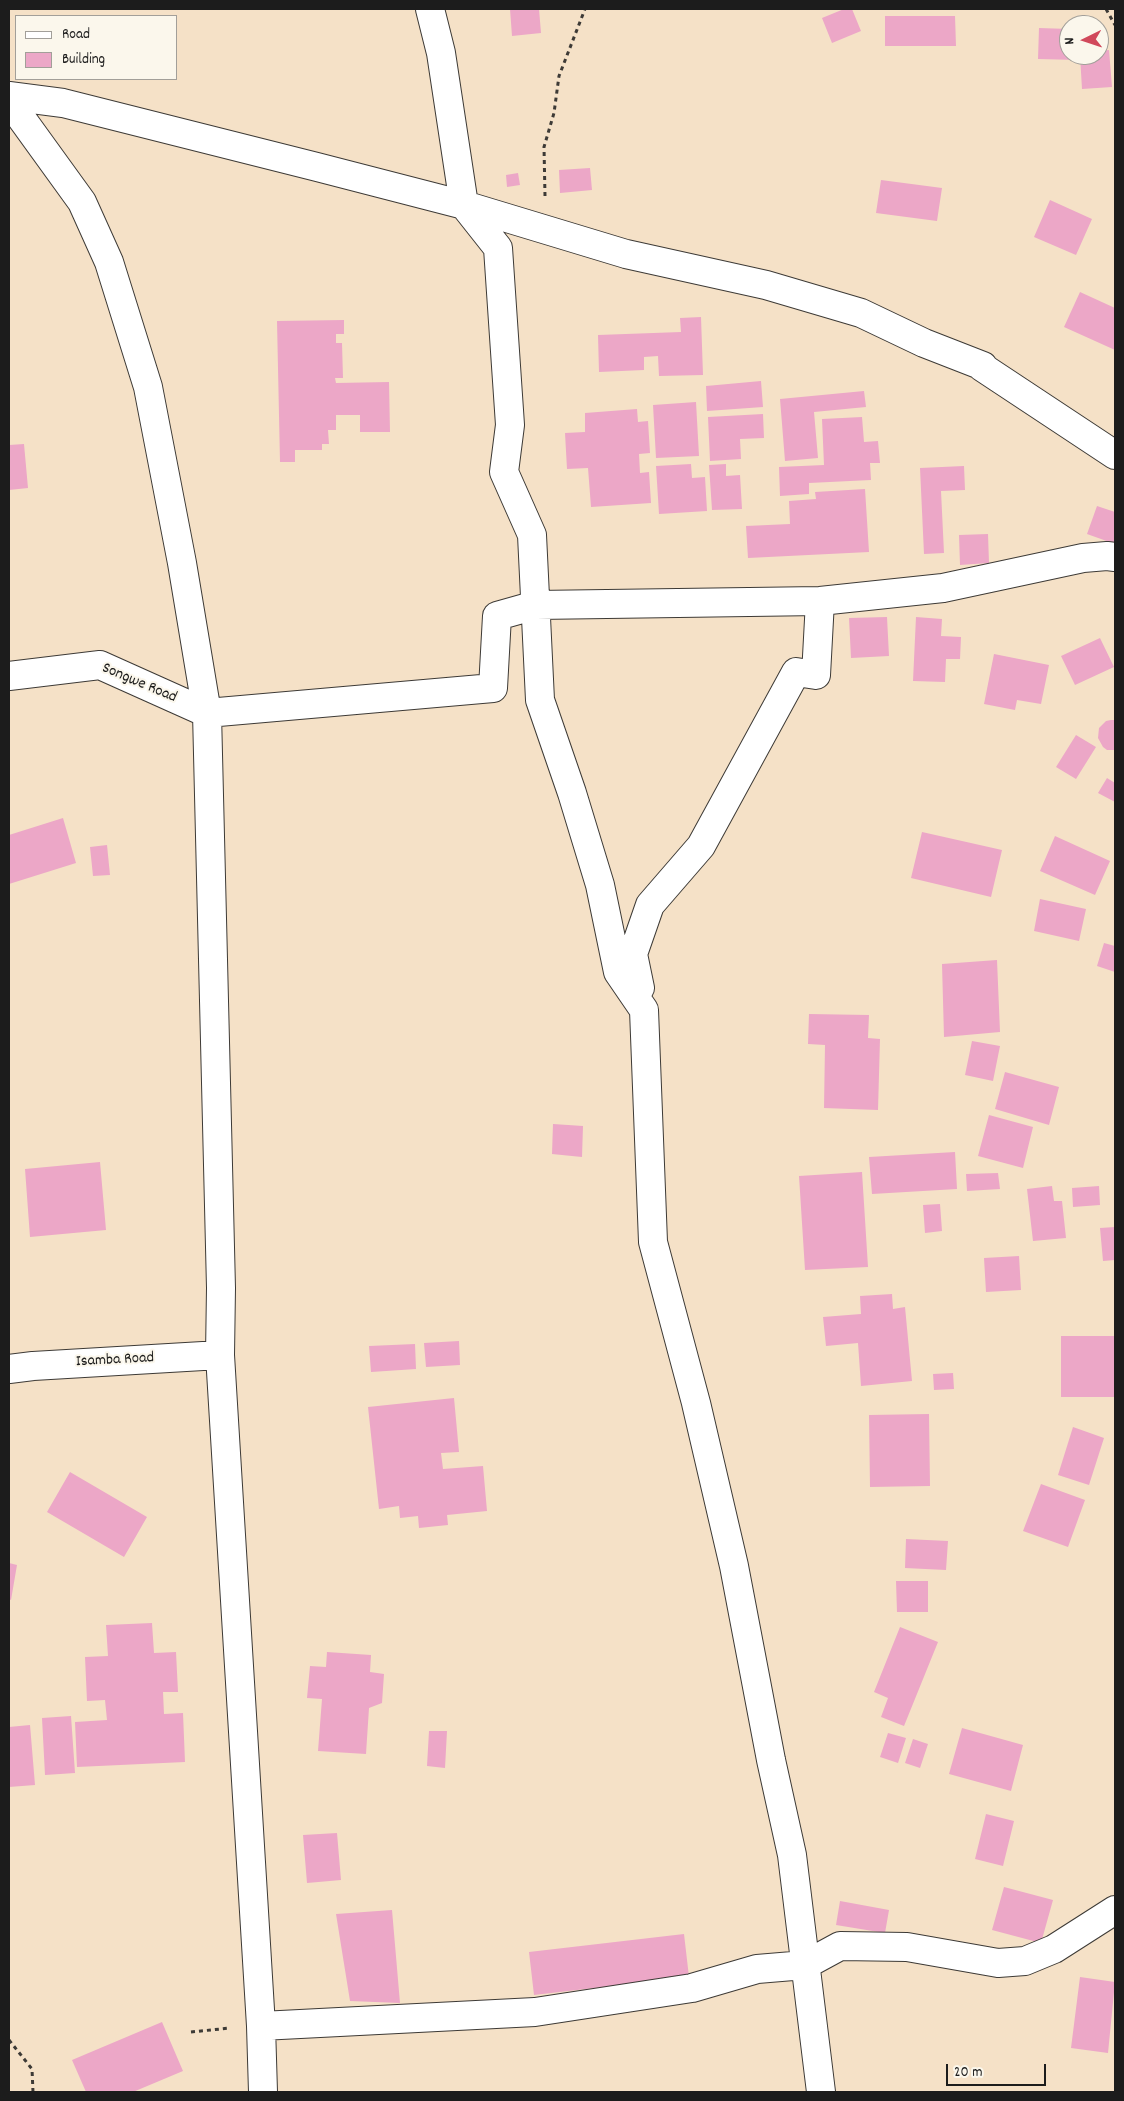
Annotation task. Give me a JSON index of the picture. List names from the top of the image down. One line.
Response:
{"streets":{"street":["Songwe Road","Isamba Road"]},"legend":["Road","Building"],"scale_bar":"20 m","north":"left"}
